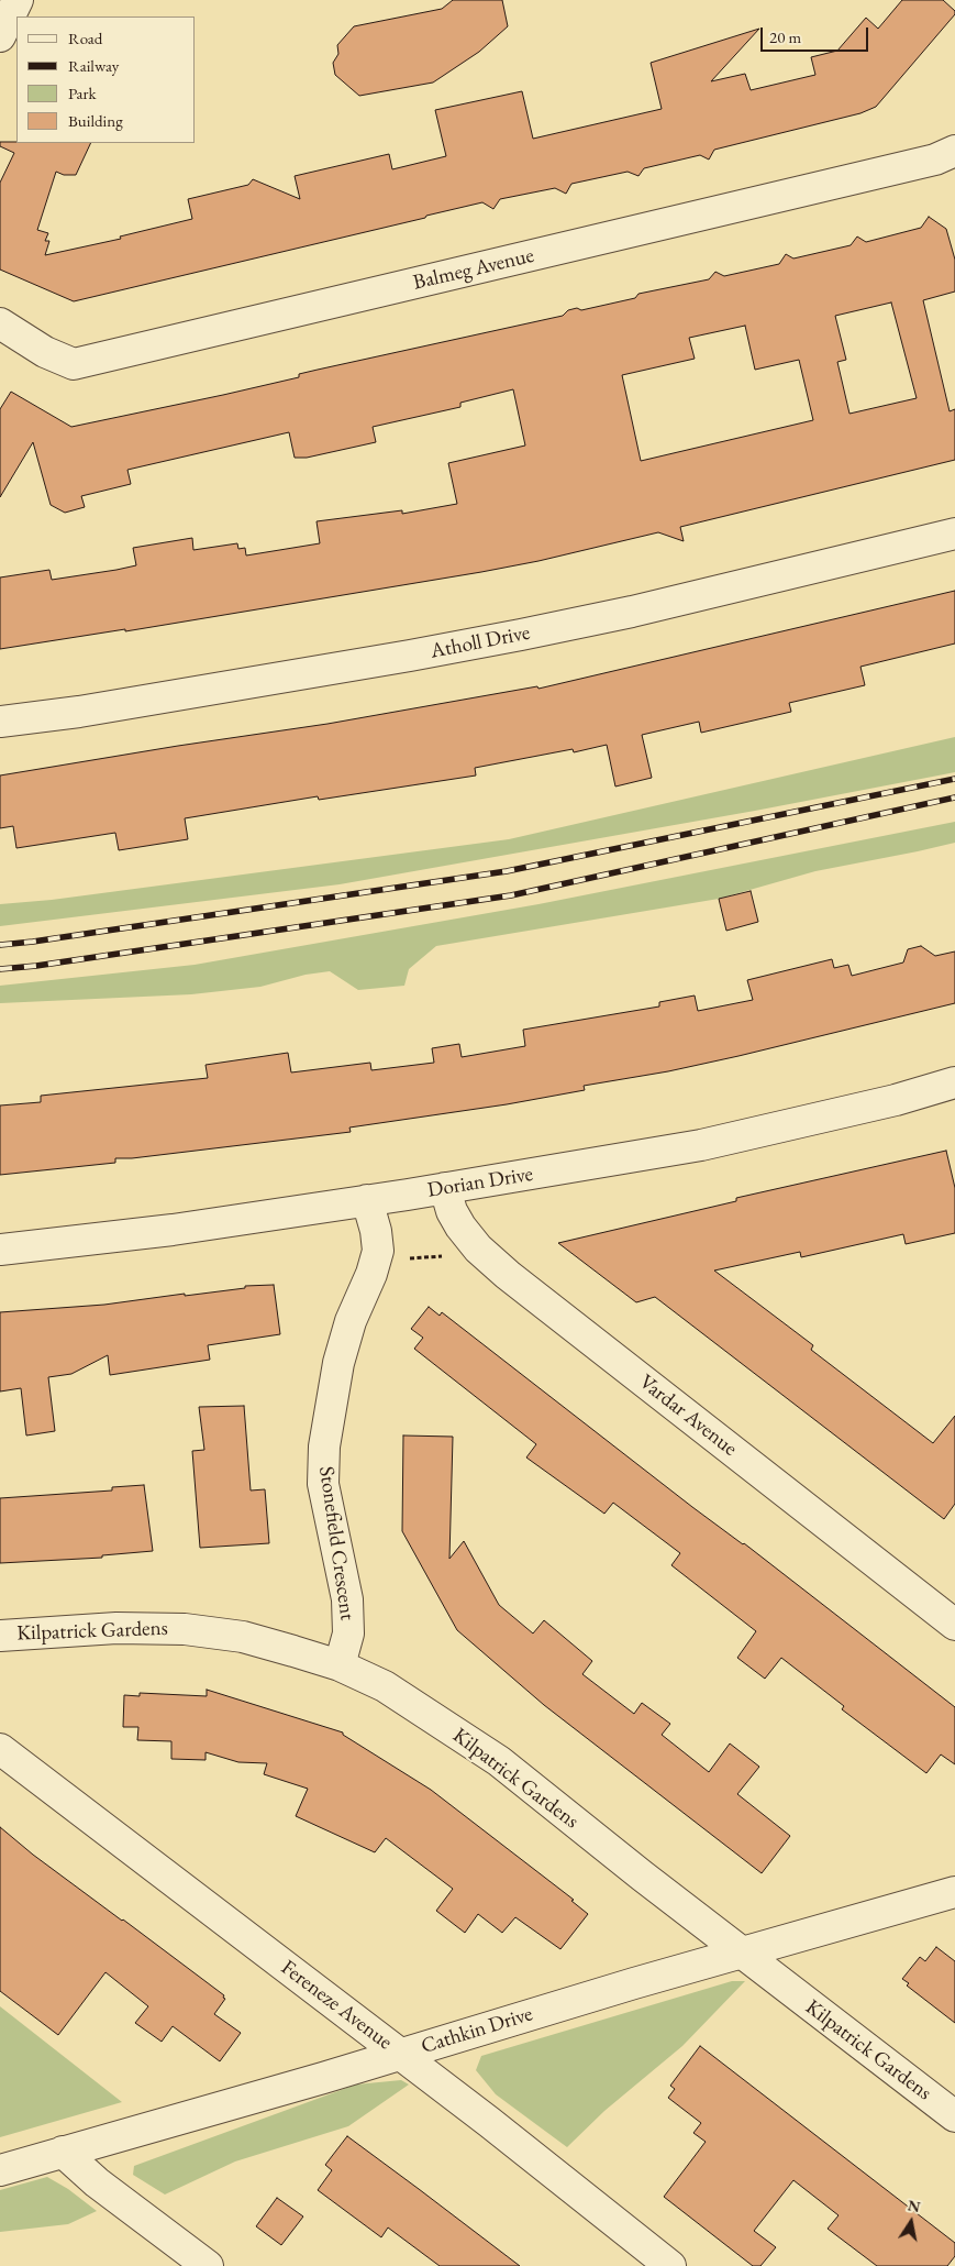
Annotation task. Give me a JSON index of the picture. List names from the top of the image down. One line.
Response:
{"streets":{"street":["Balmeg Avenue","Atholl Drive","Dorian Drive","Vardar Avenue","Stonefield Crescent","Kilpatrick Gardens","Fereneze Avenue","Cathkin Drive"]},"crossings":[["Dorian Drive","Vardar Avenue"],["Dorian Drive","Stonefield Crescent"],["Stonefield Crescent","Kilpatrick Gardens"],["Kilpatrick Gardens","Cathkin Drive"],["Fereneze Avenue","Cathkin Drive"]],"legend":["Road","Railway","Park","Building"],"scale_bar":"20 m","north":"top"}
